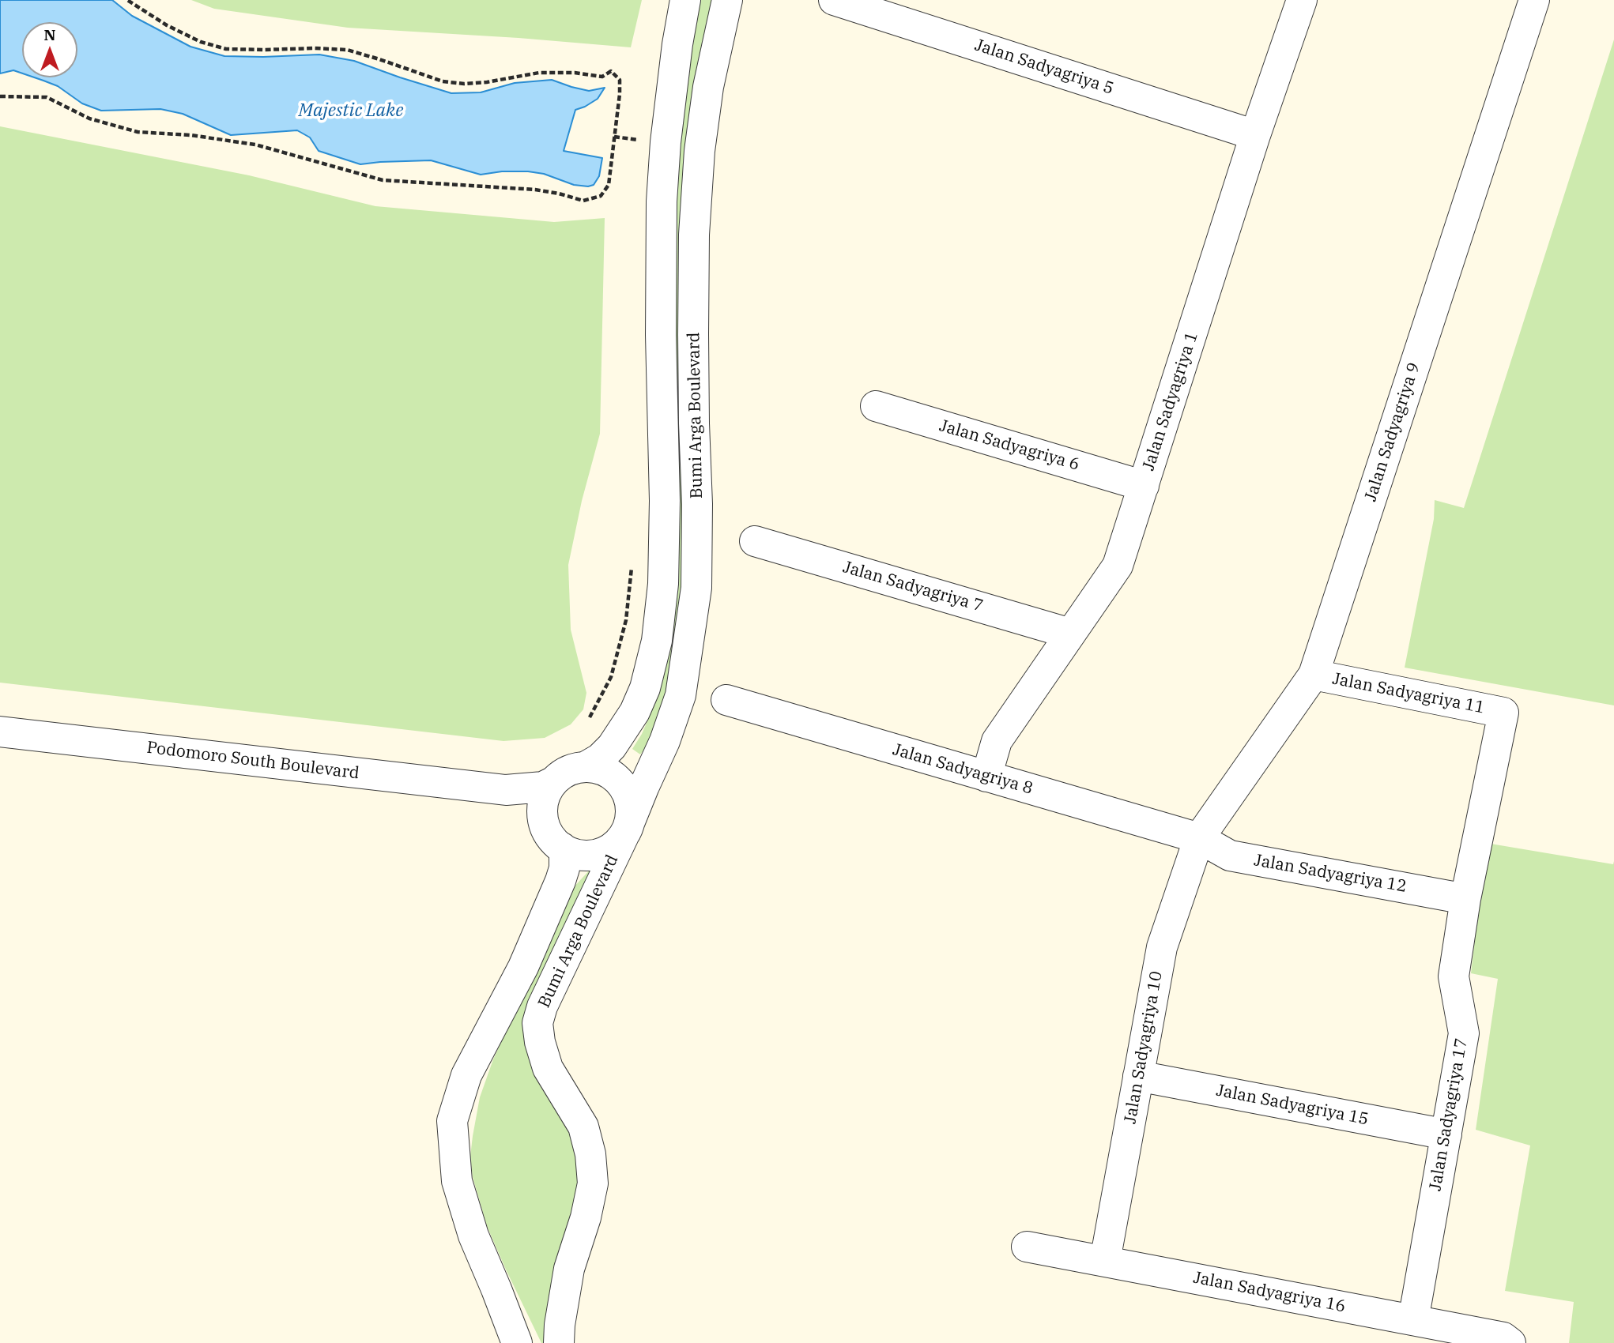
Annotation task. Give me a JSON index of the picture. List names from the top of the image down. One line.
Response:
{"streets":{"street":["Jalan Sadyagriya 5","Jalan Sadyagriya 1","Bumi Arga Boulevard","Jalan Sadyagriya 9","Jalan Sadyagriya 6","Jalan Sadyagriya 7","Jalan Sadyagriya 11","Podomoro South Boulevard","Jalan Sadyagriya 8","Jalan Sadyagriya 12","Jalan Sadyagriya 10","Jalan Sadyagriya 15","Jalan Sadyagriya 17","Jalan Sadyagriya 16"]},"crossings":[["Jalan Sadyagriya 5","Jalan Sadyagriya 1"],["Jalan Sadyagriya 1","Jalan Sadyagriya 6"],["Jalan Sadyagriya 1","Jalan Sadyagriya 7"],["Jalan Sadyagriya 1","Jalan Sadyagriya 8"],["Bumi Arga Boulevard","Podomoro South Boulevard"],["Jalan Sadyagriya 9","Jalan Sadyagriya 11"],["Jalan Sadyagriya 9","Jalan Sadyagriya 8"],["Jalan Sadyagriya 9","Jalan Sadyagriya 12"],["Jalan Sadyagriya 9","Jalan Sadyagriya 10"],["Jalan Sadyagriya 11","Jalan Sadyagriya 17"],["Jalan Sadyagriya 8","Jalan Sadyagriya 12"],["Jalan Sadyagriya 8","Jalan Sadyagriya 10"],["Jalan Sadyagriya 12","Jalan Sadyagriya 10"],["Jalan Sadyagriya 12","Jalan Sadyagriya 17"],["Jalan Sadyagriya 10","Jalan Sadyagriya 15"],["Jalan Sadyagriya 10","Jalan Sadyagriya 16"],["Jalan Sadyagriya 15","Jalan Sadyagriya 17"],["Jalan Sadyagriya 17","Jalan Sadyagriya 16"]],"water":["Majestic Lake"],"north":"top"}
